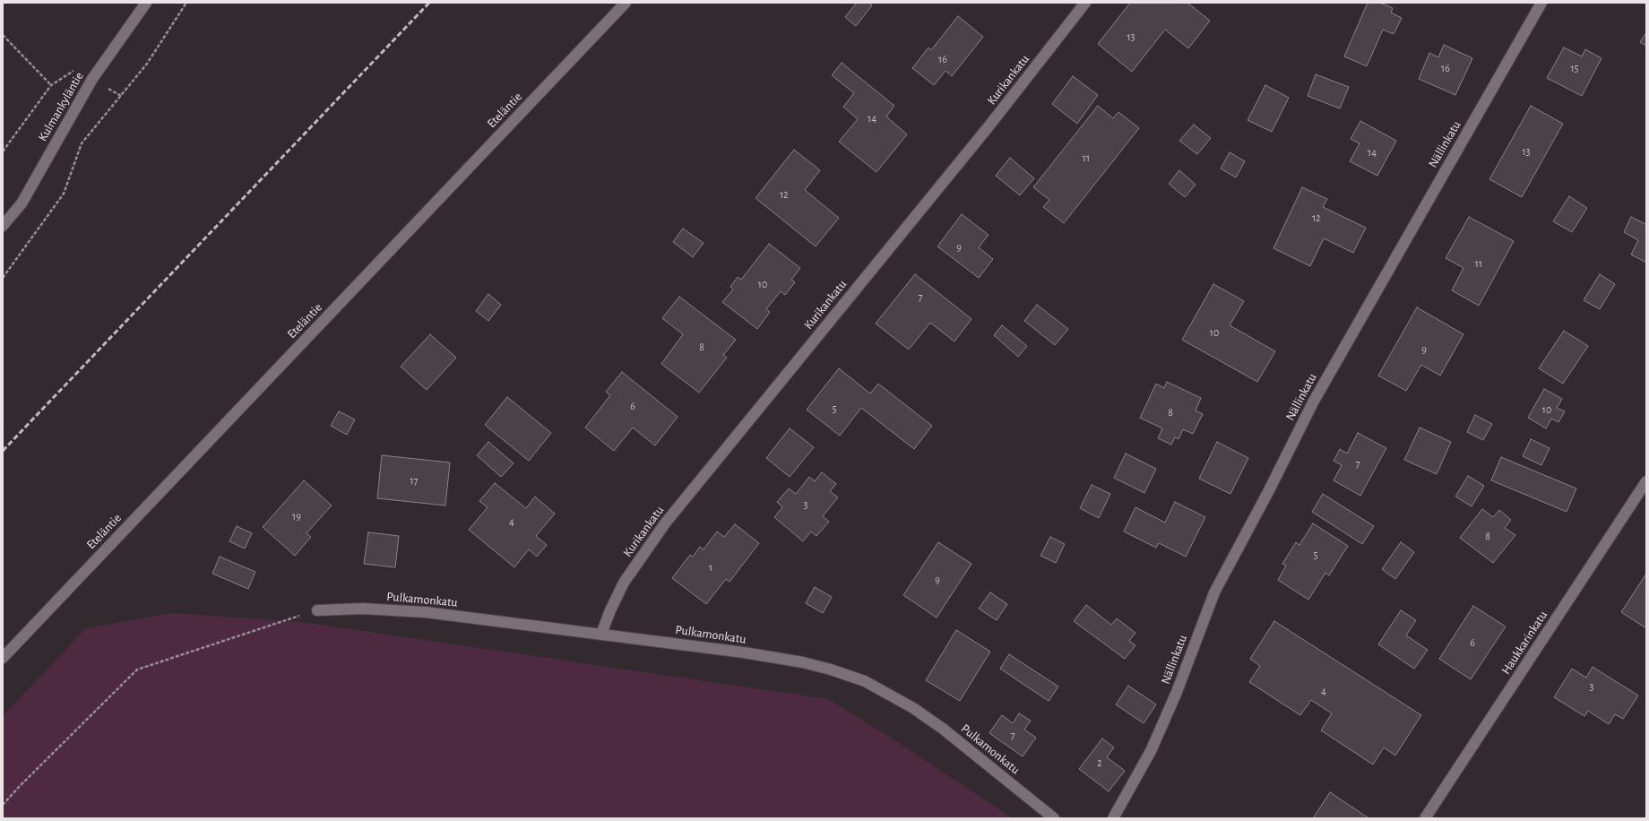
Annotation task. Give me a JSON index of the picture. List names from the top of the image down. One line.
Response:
{"streets":{"street":["Kurikankatu","Kulmankyläntie","Eteläntie","Nällinkatu","Pulkamonkatu","Haukkarinkatu"]},"crossings":[["Kurikankatu","Pulkamonkatu"]],"house_numbers":["13","16","16","15","14","13","14","11","12","12","9","11","10","7","10","8","9","6","5","10","8","7","17","3","19","4","8","5","1","9","6","3","4","7","2"]}
